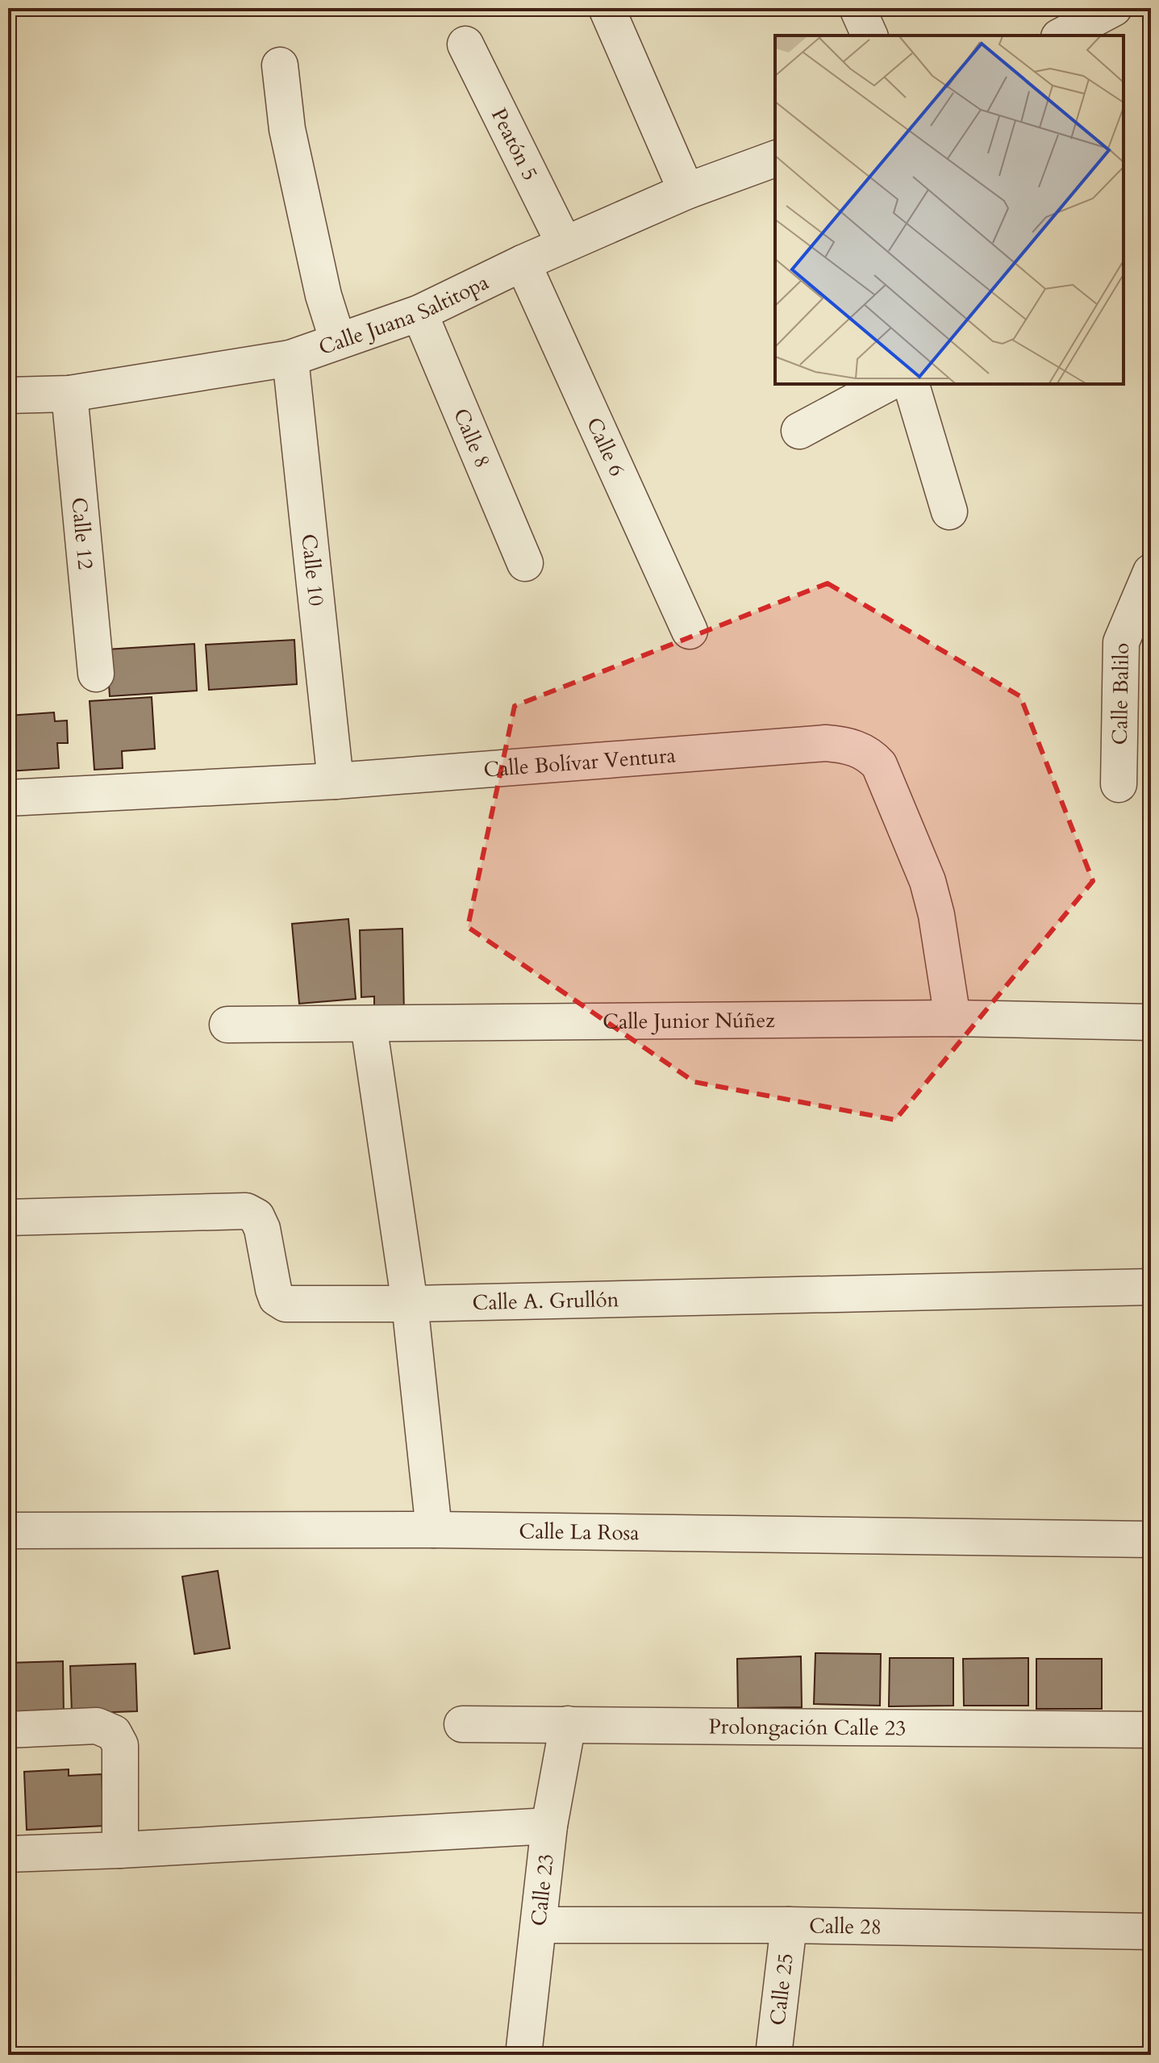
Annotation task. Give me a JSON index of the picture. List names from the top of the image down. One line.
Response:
{"streets":{"street":["Peatón 5","Calle Juana Saltitopa","Calle 8","Calle 6","Calle 12","Calle 10","Calle Balilo","Calle Bolívar Ventura","Calle Junior Núñez","Calle A. Grullón","Calle La Rosa","Prolongación Calle 23","Calle 23","Calle 28","Calle 25"]},"crossings":[["Peatón 5","Calle Juana Saltitopa"],["Calle Juana Saltitopa","Calle 8"],["Calle Juana Saltitopa","Calle 6"],["Calle Juana Saltitopa","Calle 12"],["Calle Juana Saltitopa","Calle 10"],["Calle 10","Calle Bolívar Ventura"],["Calle Bolívar Ventura","Calle Junior Núñez"],["Prolongación Calle 23","Calle 23"],["Calle 23","Calle 28"],["Calle 28","Calle 25"]]}
